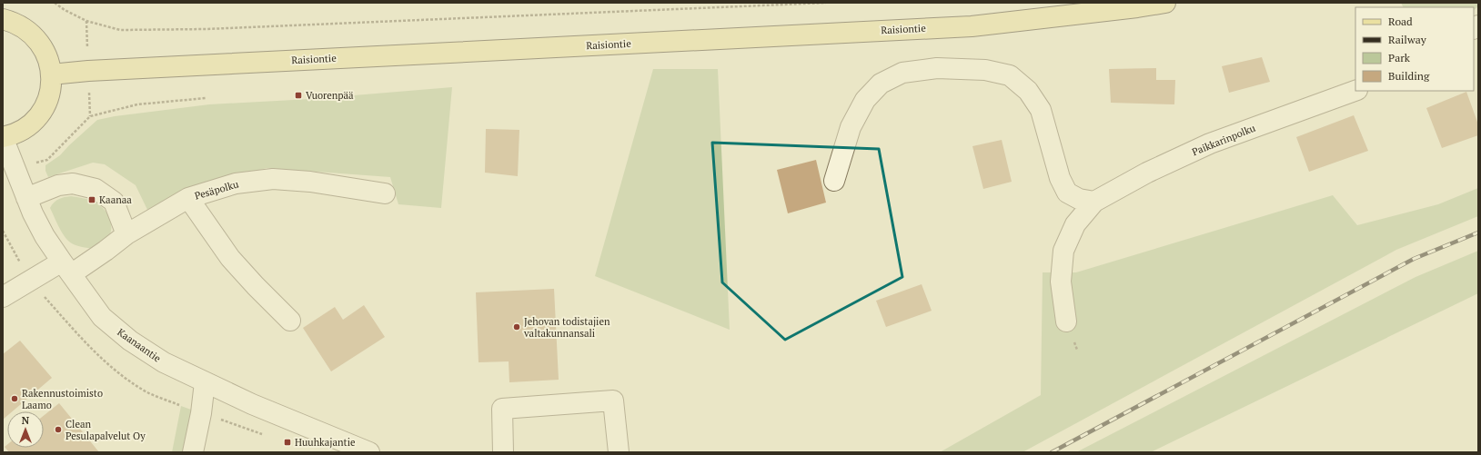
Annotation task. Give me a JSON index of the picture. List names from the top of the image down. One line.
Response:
{"streets":{"main road":["Raisiontie"],"street":["Paikkarinpolku","Pesäpolku","Kaanaantie"]},"crossings":[["Pesäpolku","Kaanaantie"]],"places":{"transit":["Vuorenpää","Kaanaa","Huuhkajantie"],"other":["Jehovan todistajien valtakunnansali","Rakennustoimisto Laamo","Clean Pesulapalvelut Oy"]},"legend":["Road","Railway","Park","Building"],"north":"top"}
